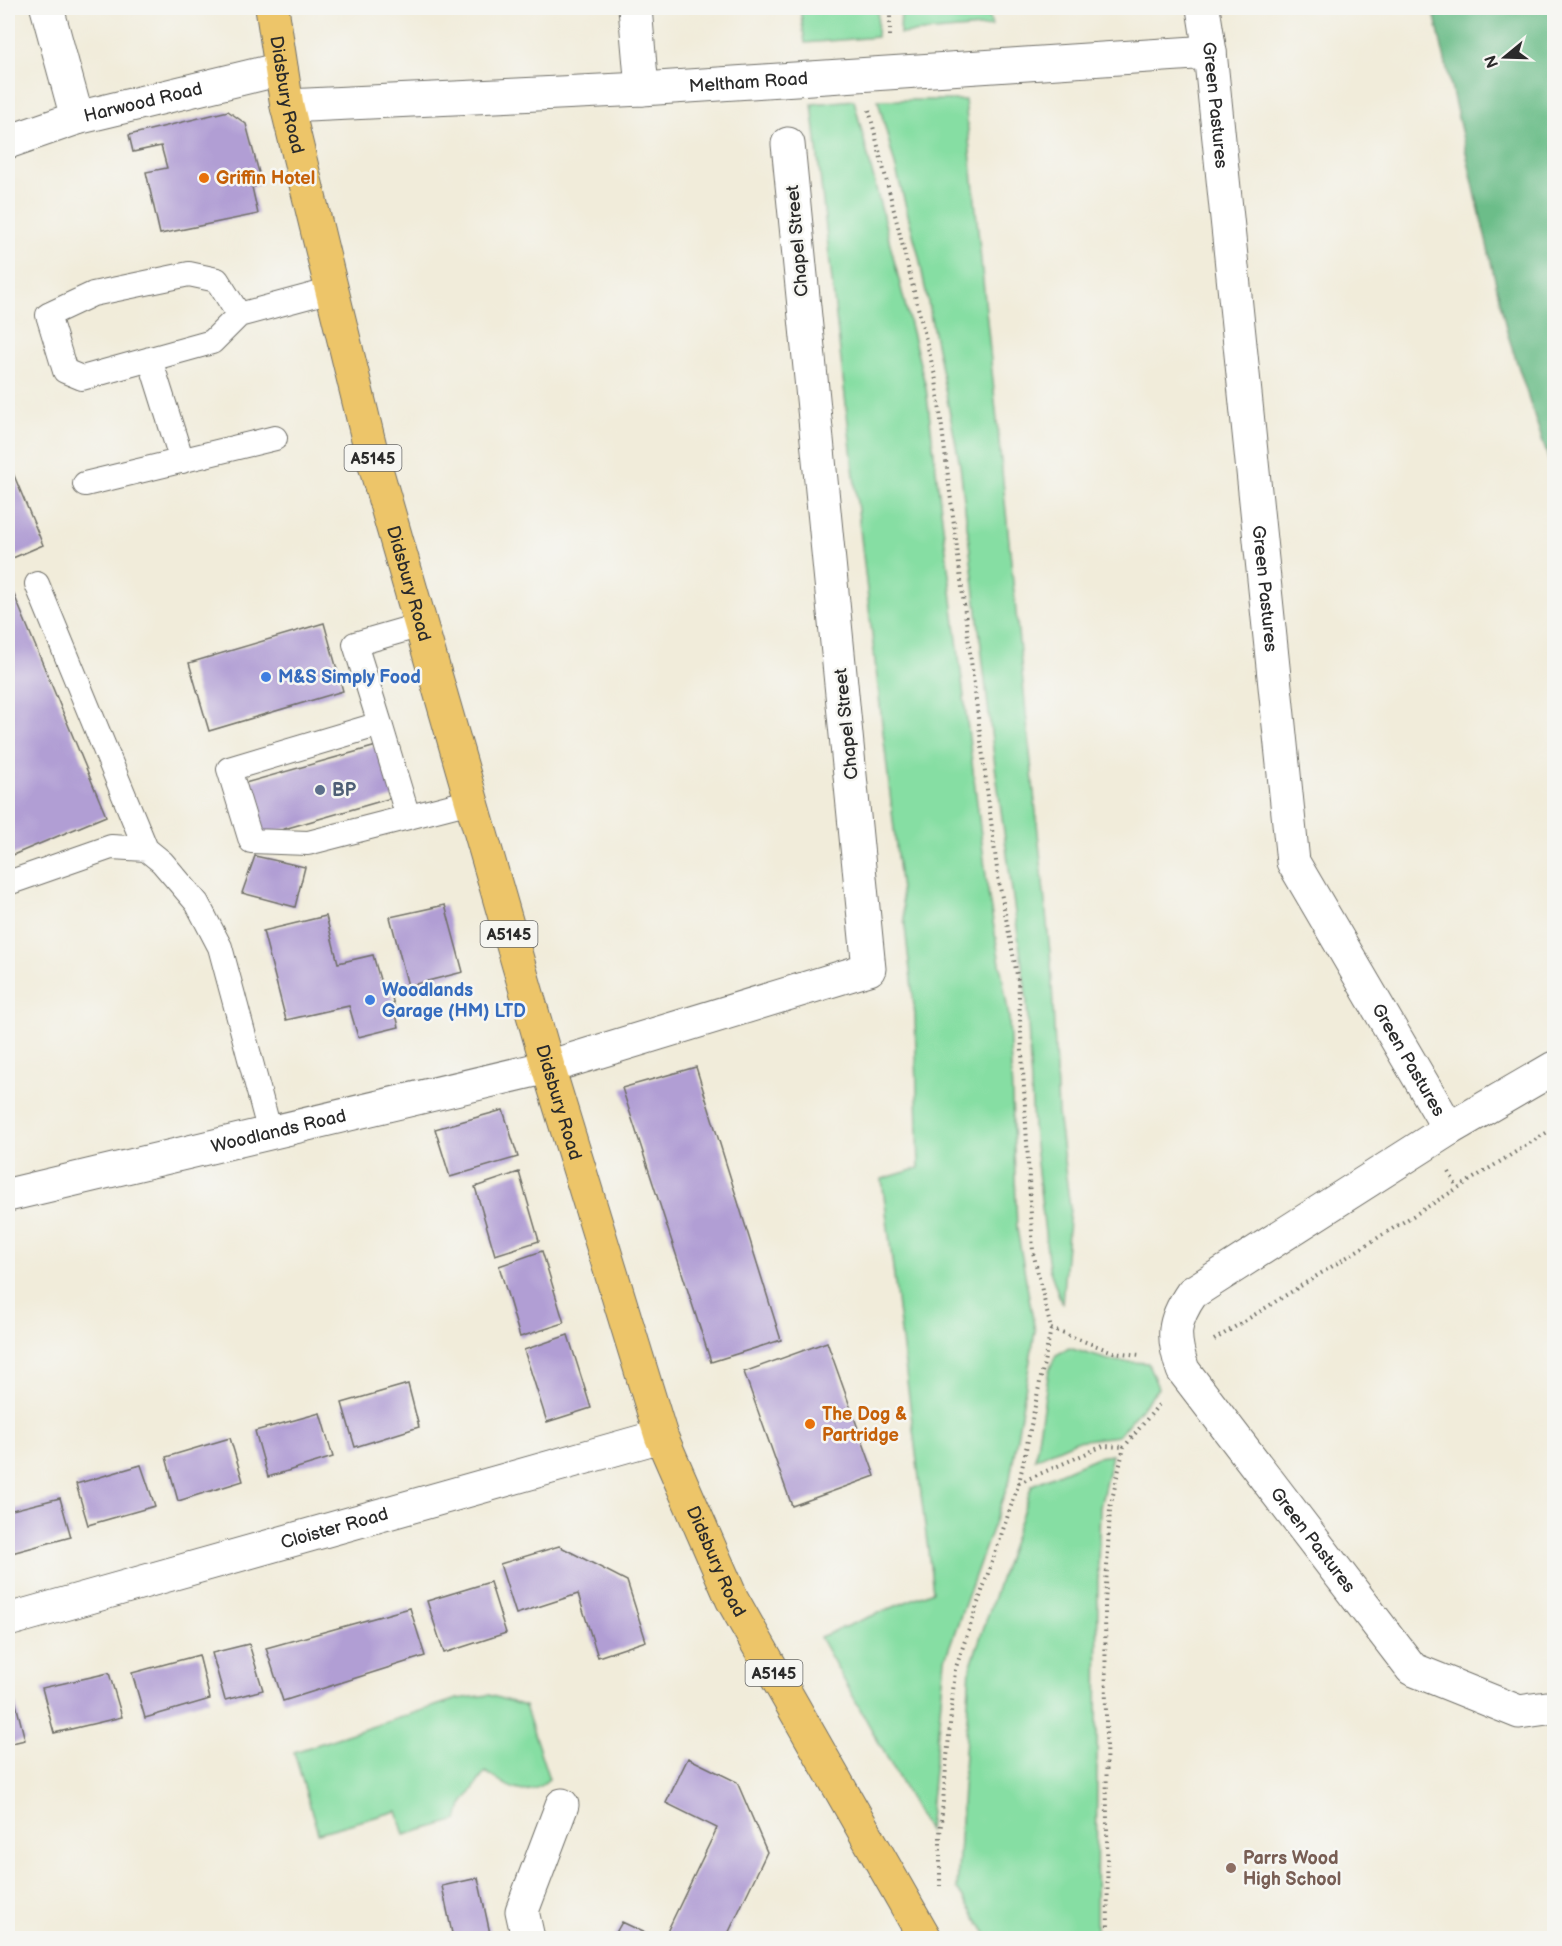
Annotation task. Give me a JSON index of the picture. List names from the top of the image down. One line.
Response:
{"streets":{"main road":["Didsbury Road","A5145"],"street":["Meltham Road","Harwood Road","Green Pastures","Chapel Street","Woodlands Road","Cloister Road"]},"crossings":[["Meltham Road","Didsbury Road"],["Meltham Road","Green Pastures"],["Didsbury Road","Harwood Road"],["Didsbury Road","Chapel Street"],["Didsbury Road","Woodlands Road"],["Didsbury Road","Cloister Road"],["Chapel Street","Woodlands Road"]],"places":["Griffin Hotel","M&S Simply Food","BP","Woodlands Garage (HM) LTD","The Dog & Partridge","Parrs Wood High School"],"north":"left"}
